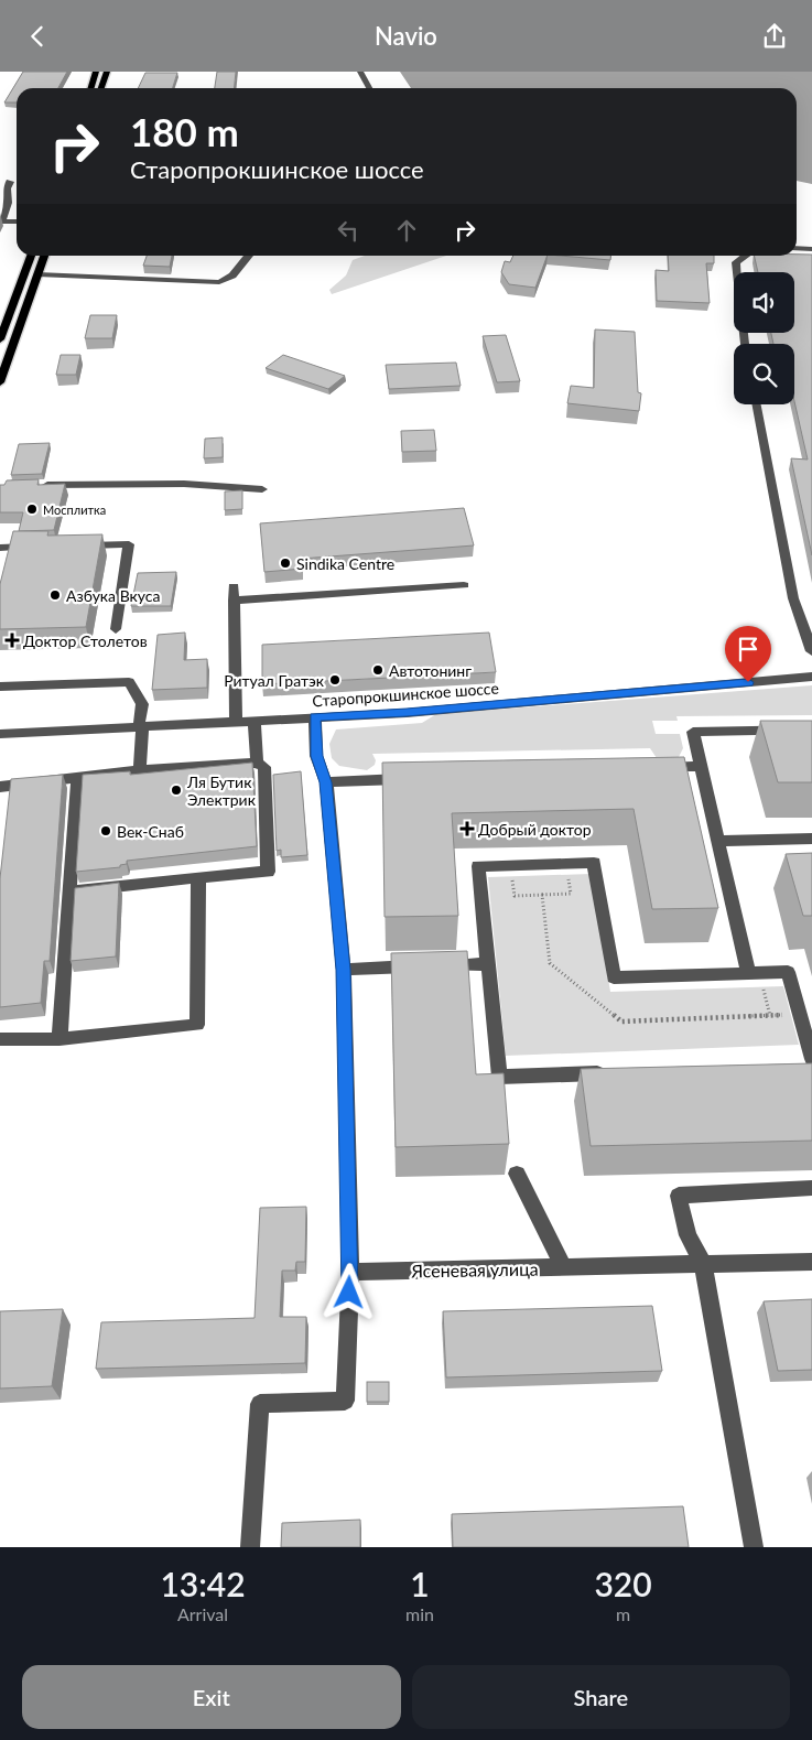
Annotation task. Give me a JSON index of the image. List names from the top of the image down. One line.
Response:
{"streets":{"street":["Старопрокшинское шоссе","Ясеневая улица"]},"places":{"other":["Мосплитка","Sindika Centre","Азбука Вкуса","Автотонинг","Ритуал Гратэк","Ля Бутик Электрик","Век-Снаб"],"health":["Доктор Столетов","Добрый доктор"]},"page":{"header":"Navio","turn":["180 m","Старопрокшинское шоссе"],"eta":["13:42","Arrival","1","min","320","m"],"buttons":["Exit","Share"]}}
